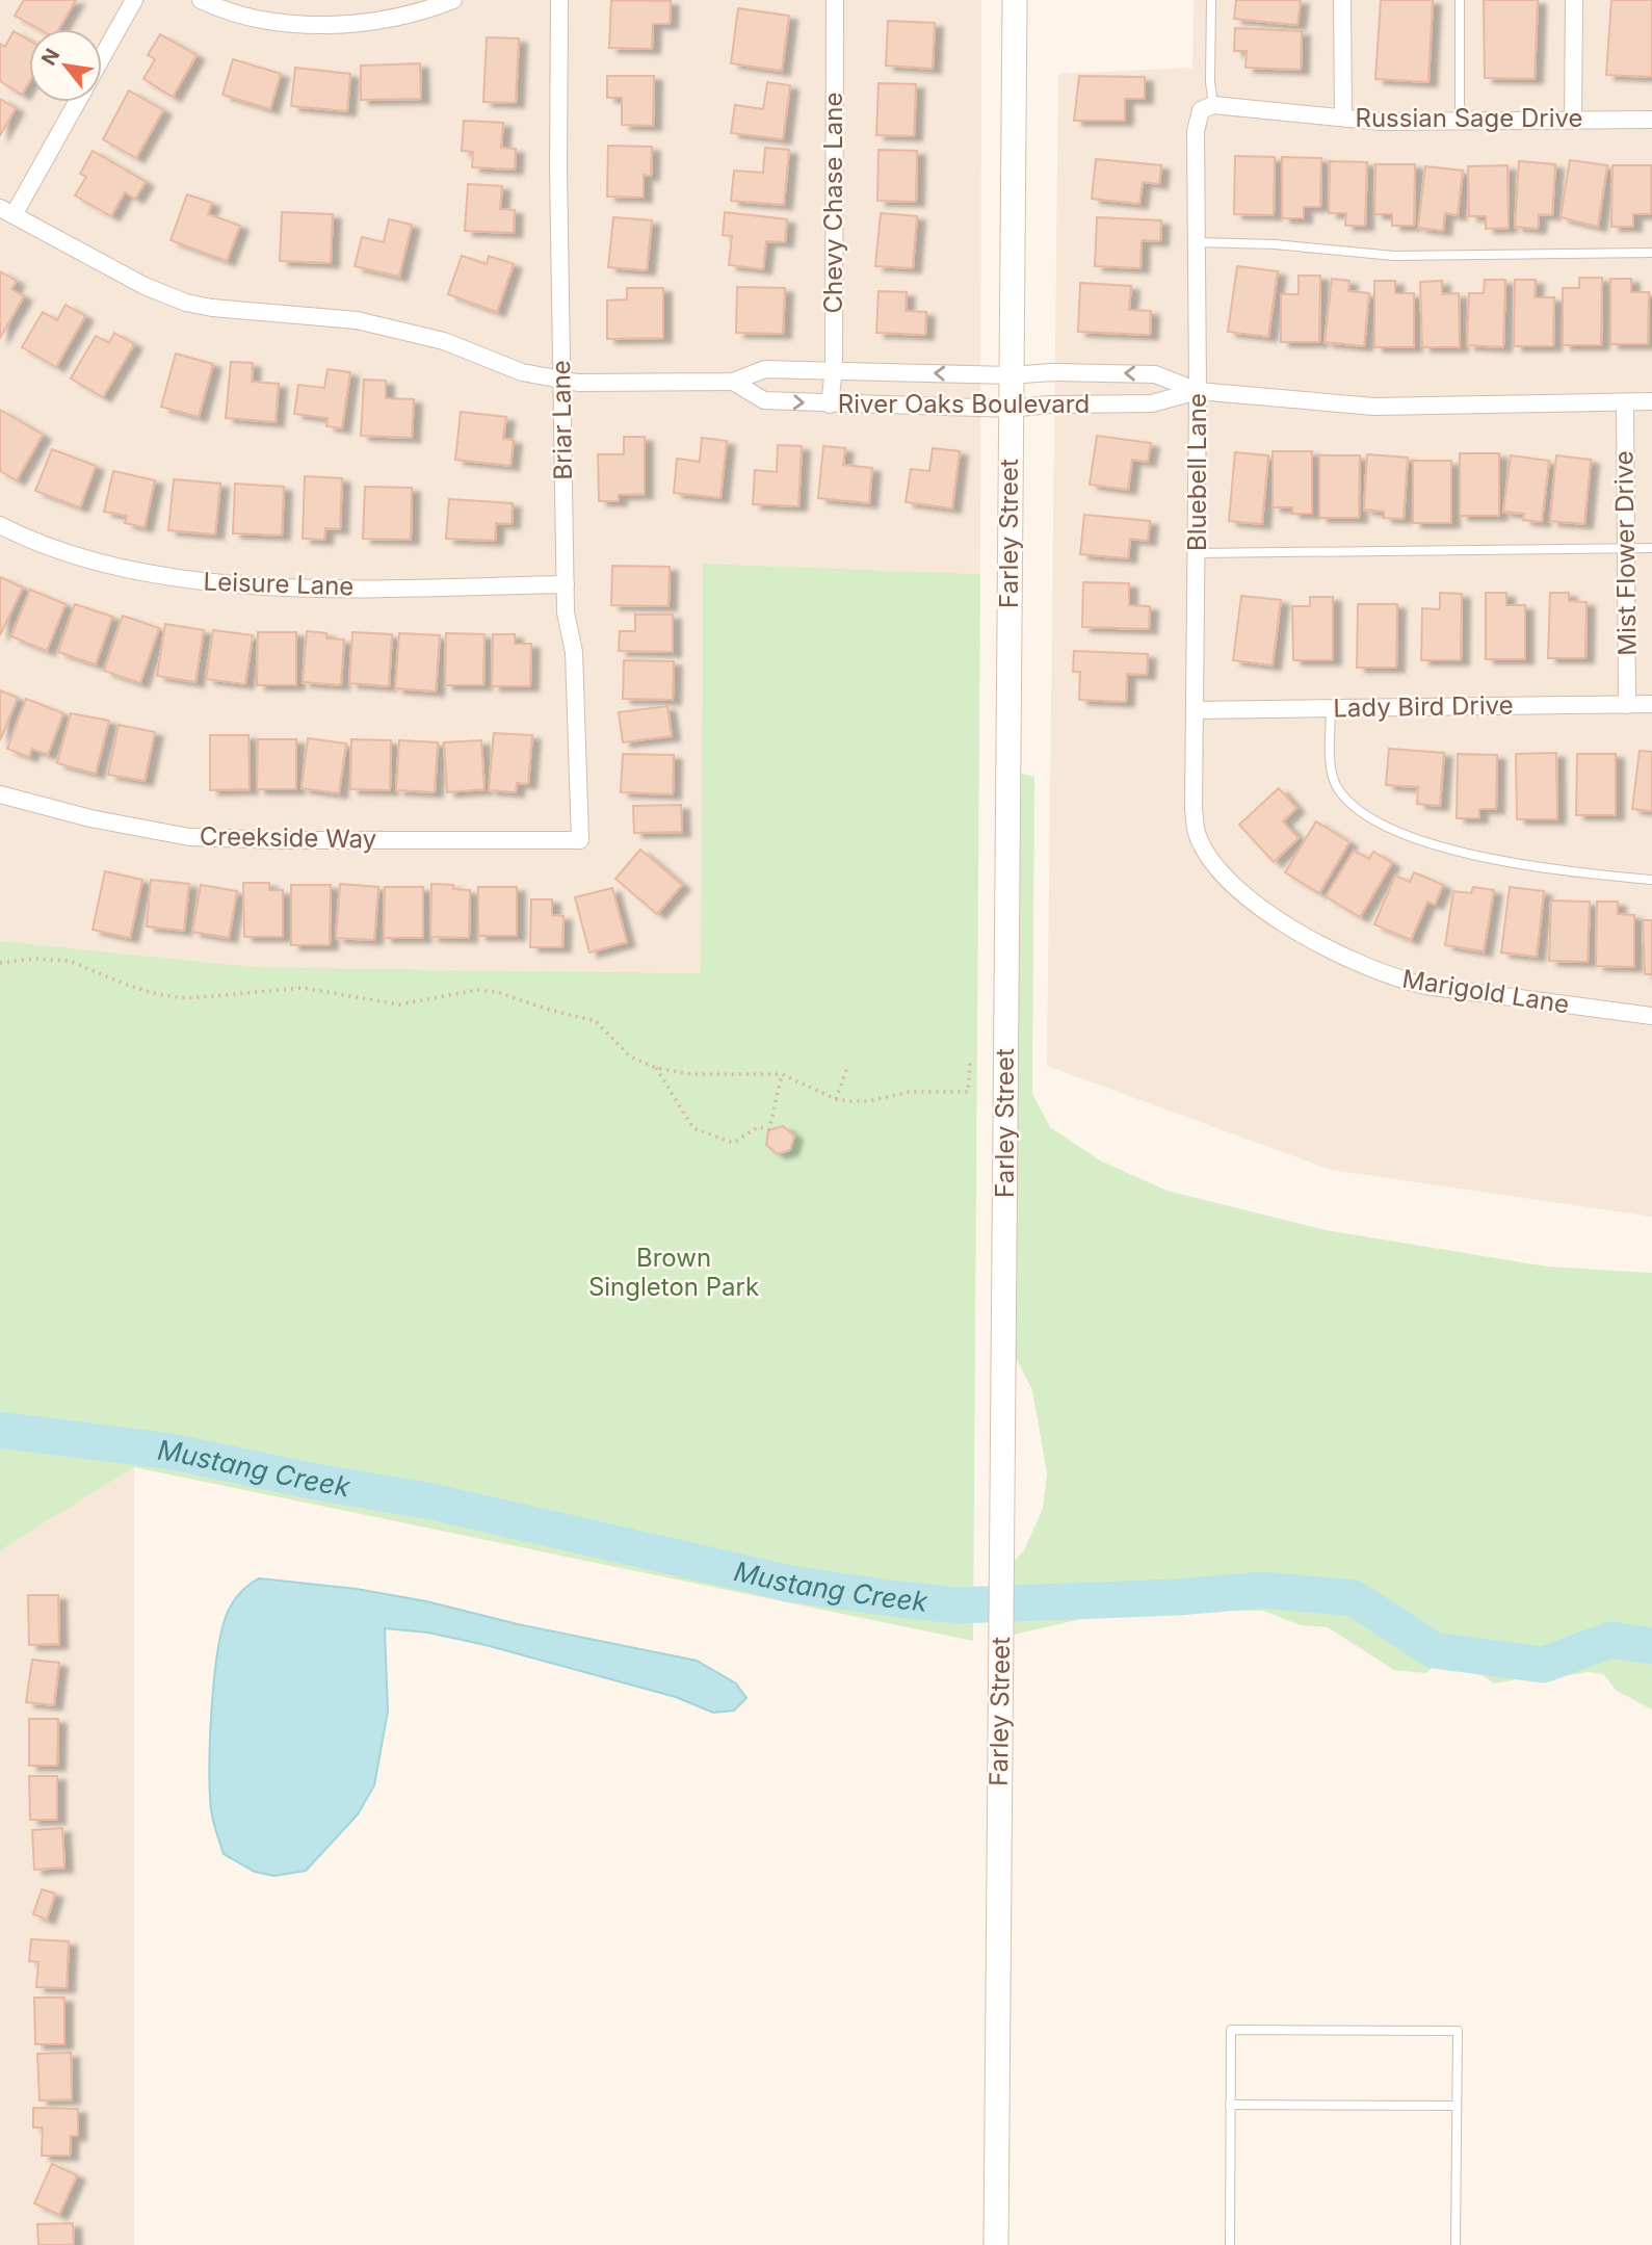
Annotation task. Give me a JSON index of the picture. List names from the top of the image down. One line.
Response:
{"streets":{"street":["Russian Sage Drive","Chevy Chase Lane","River Oaks Boulevard","Briar Lane","Bluebell Lane","Farley Street","Mist Flower Drive","Leisure Lane","Lady Bird Drive","Creekside Way","Marigold Lane"]},"crossings":[["Russian Sage Drive","Bluebell Lane"],["Chevy Chase Lane","River Oaks Boulevard"],["River Oaks Boulevard","Briar Lane"],["River Oaks Boulevard","Bluebell Lane"],["River Oaks Boulevard","Farley Street"],["River Oaks Boulevard","Mist Flower Drive"],["Briar Lane","Leisure Lane"],["Briar Lane","Creekside Way"],["Bluebell Lane","Lady Bird Drive"],["Bluebell Lane","Marigold Lane"],["Mist Flower Drive","Lady Bird Drive"]],"water":["Mustang Creek"],"parks":["Brown Singleton Park"],"north":"top left"}
